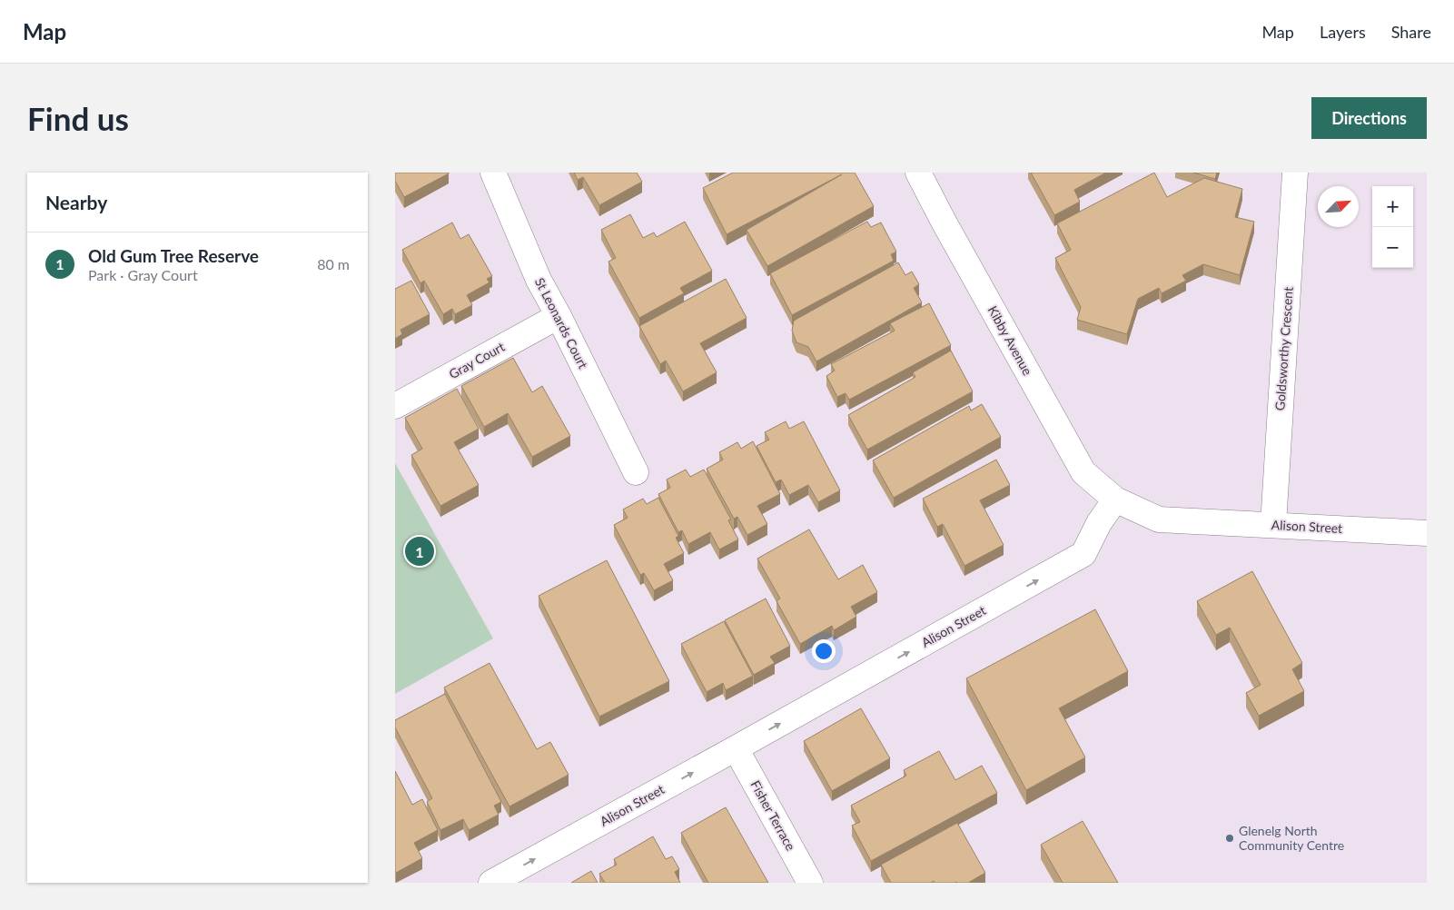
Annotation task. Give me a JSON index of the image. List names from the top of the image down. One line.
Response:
{"streets":{"street":["St Leonards Court","Kibby Avenue","Goldsworthy Crescent","Gray Court","Alison Street","Fisher Terrace"]},"crossings":[["St Leonards Court","Gray Court"],["Kibby Avenue","Alison Street"],["Goldsworthy Crescent","Alison Street"],["Alison Street","Fisher Terrace"]],"one_way":["Alison Street"],"places":["Glenelg North Community Centre"],"north":"top right","page":{"header":"Map","nav":["Map","Layers","Share"],"buttons":"Directions","title":"Find us","heading":"Nearby","map_buttons":["+","−"],"list":[{"mark":"1","name":"Old Gum Tree Reserve","note":"Park · Gray Court","value":"80 m"}],"pins":"1"}}
